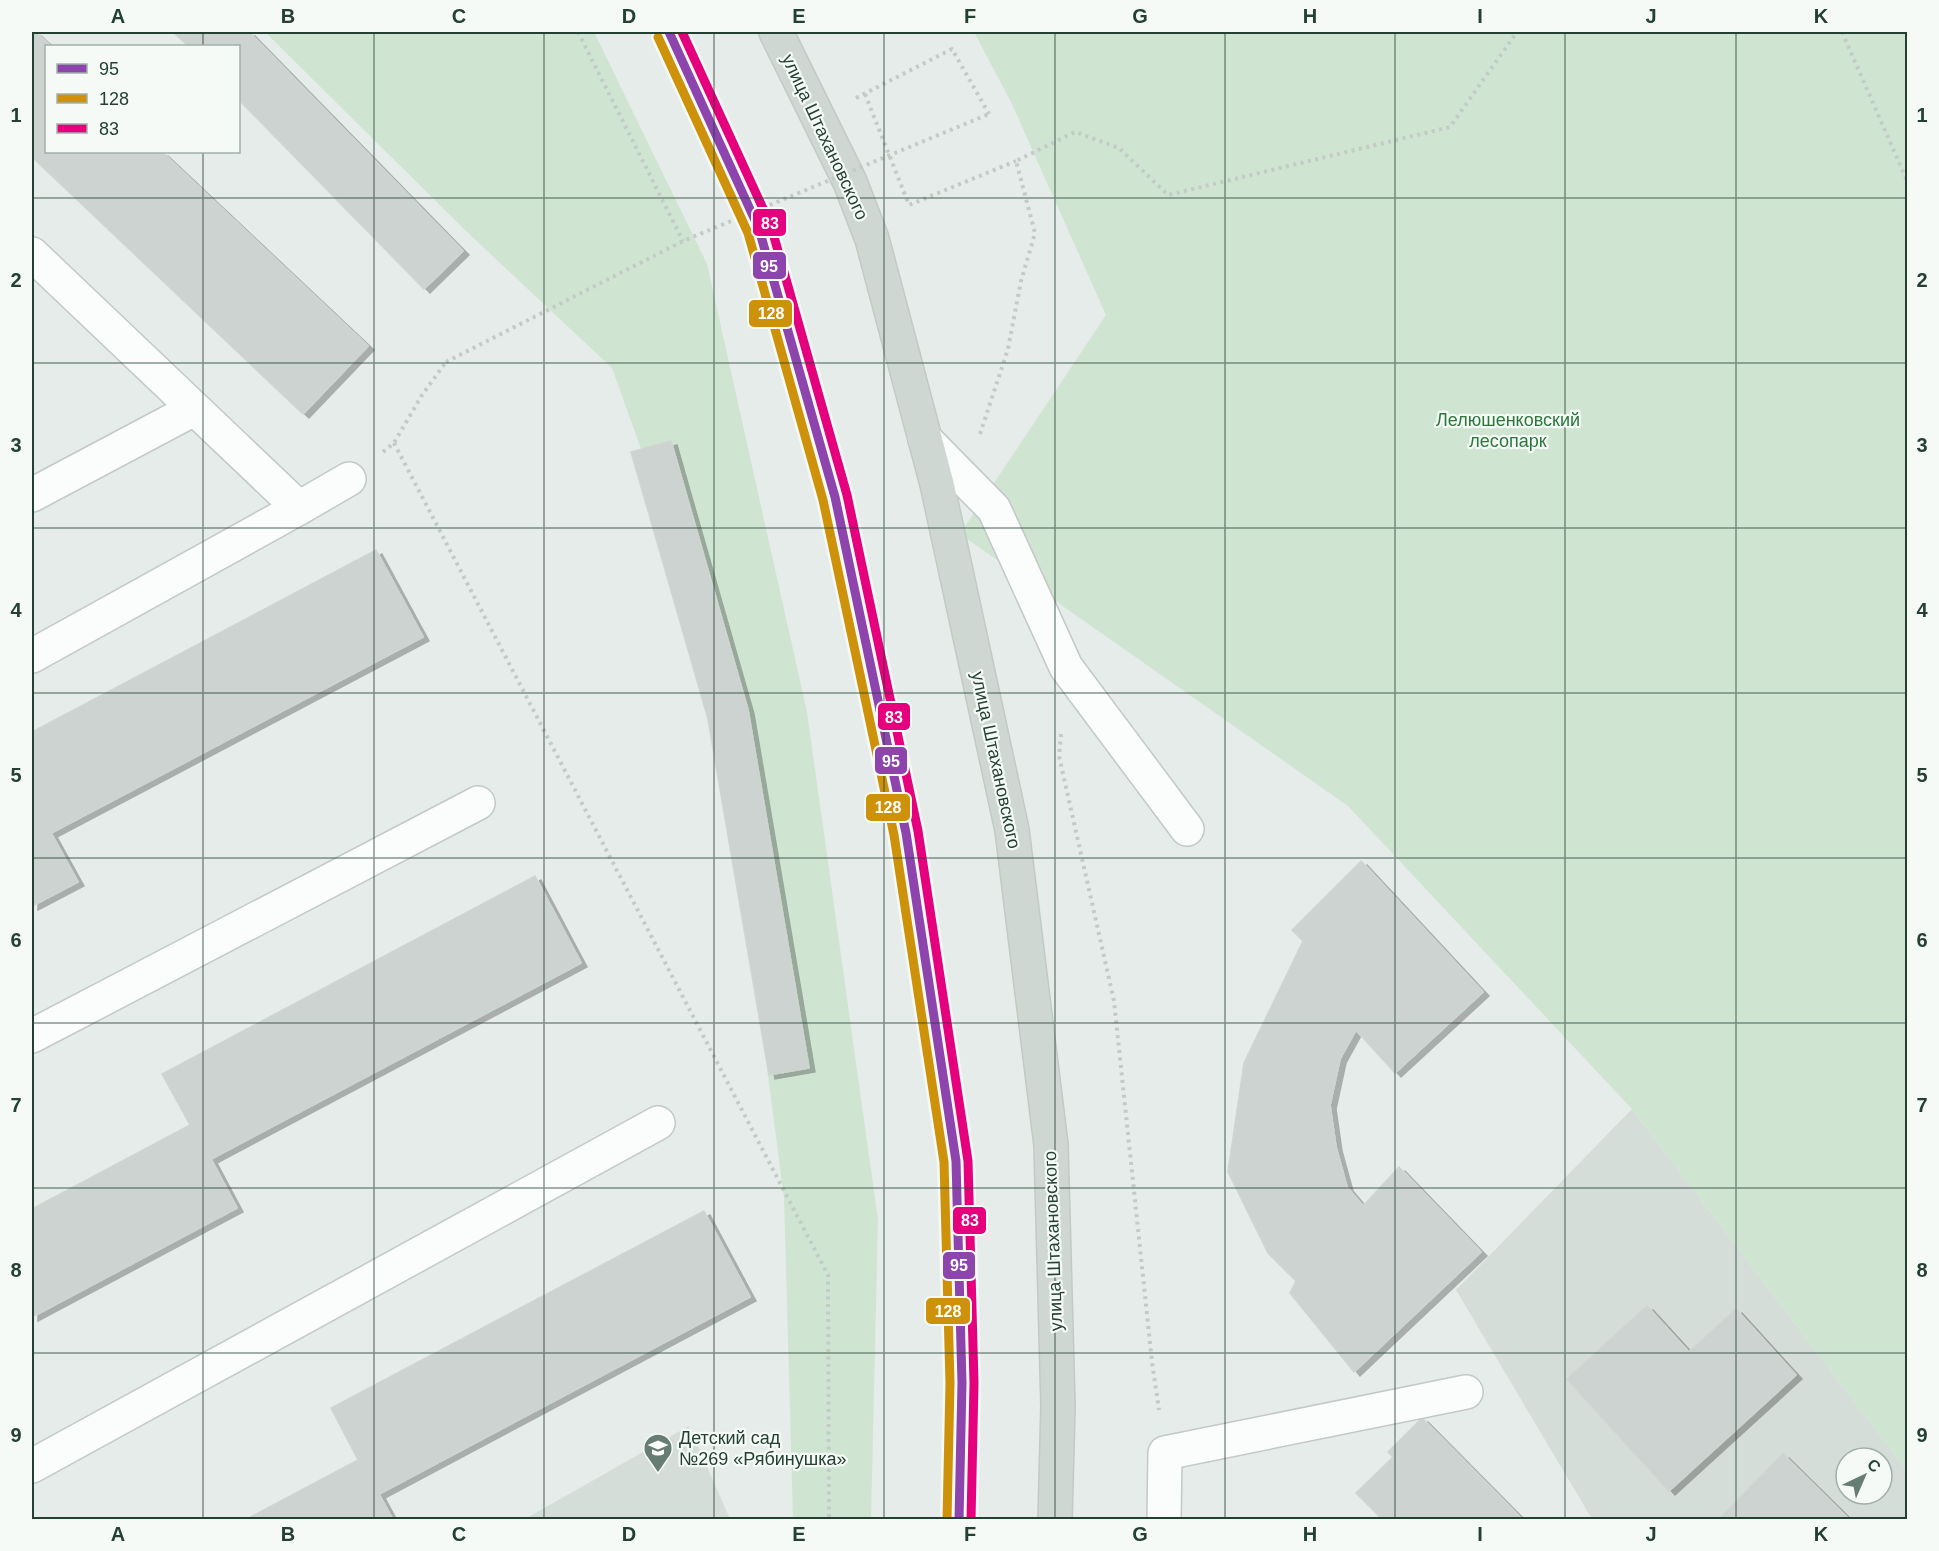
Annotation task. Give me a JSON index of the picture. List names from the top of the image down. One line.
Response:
{"streets":{"main road":["улица Штахановского"]},"parks":["Лелюшенковский лесопарк"],"places":{"school or university":["Детский сад №269 «Рябинушка»"]},"lines":["transit line 95","transit line 83","transit line 128"],"legend":["95","128","83"],"north":"top right","grid":{"columns":["A","B","C","D","E","F","G","H","I","J","K"],"rows":["1","2","3","4","5","6","7","8","9"]}}
